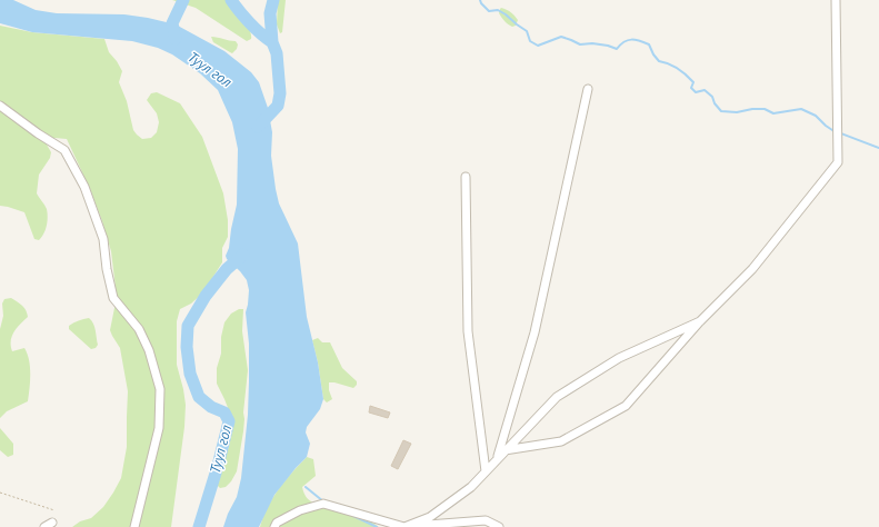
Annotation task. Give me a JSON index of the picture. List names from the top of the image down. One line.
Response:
{"water":["Туул гол"]}
